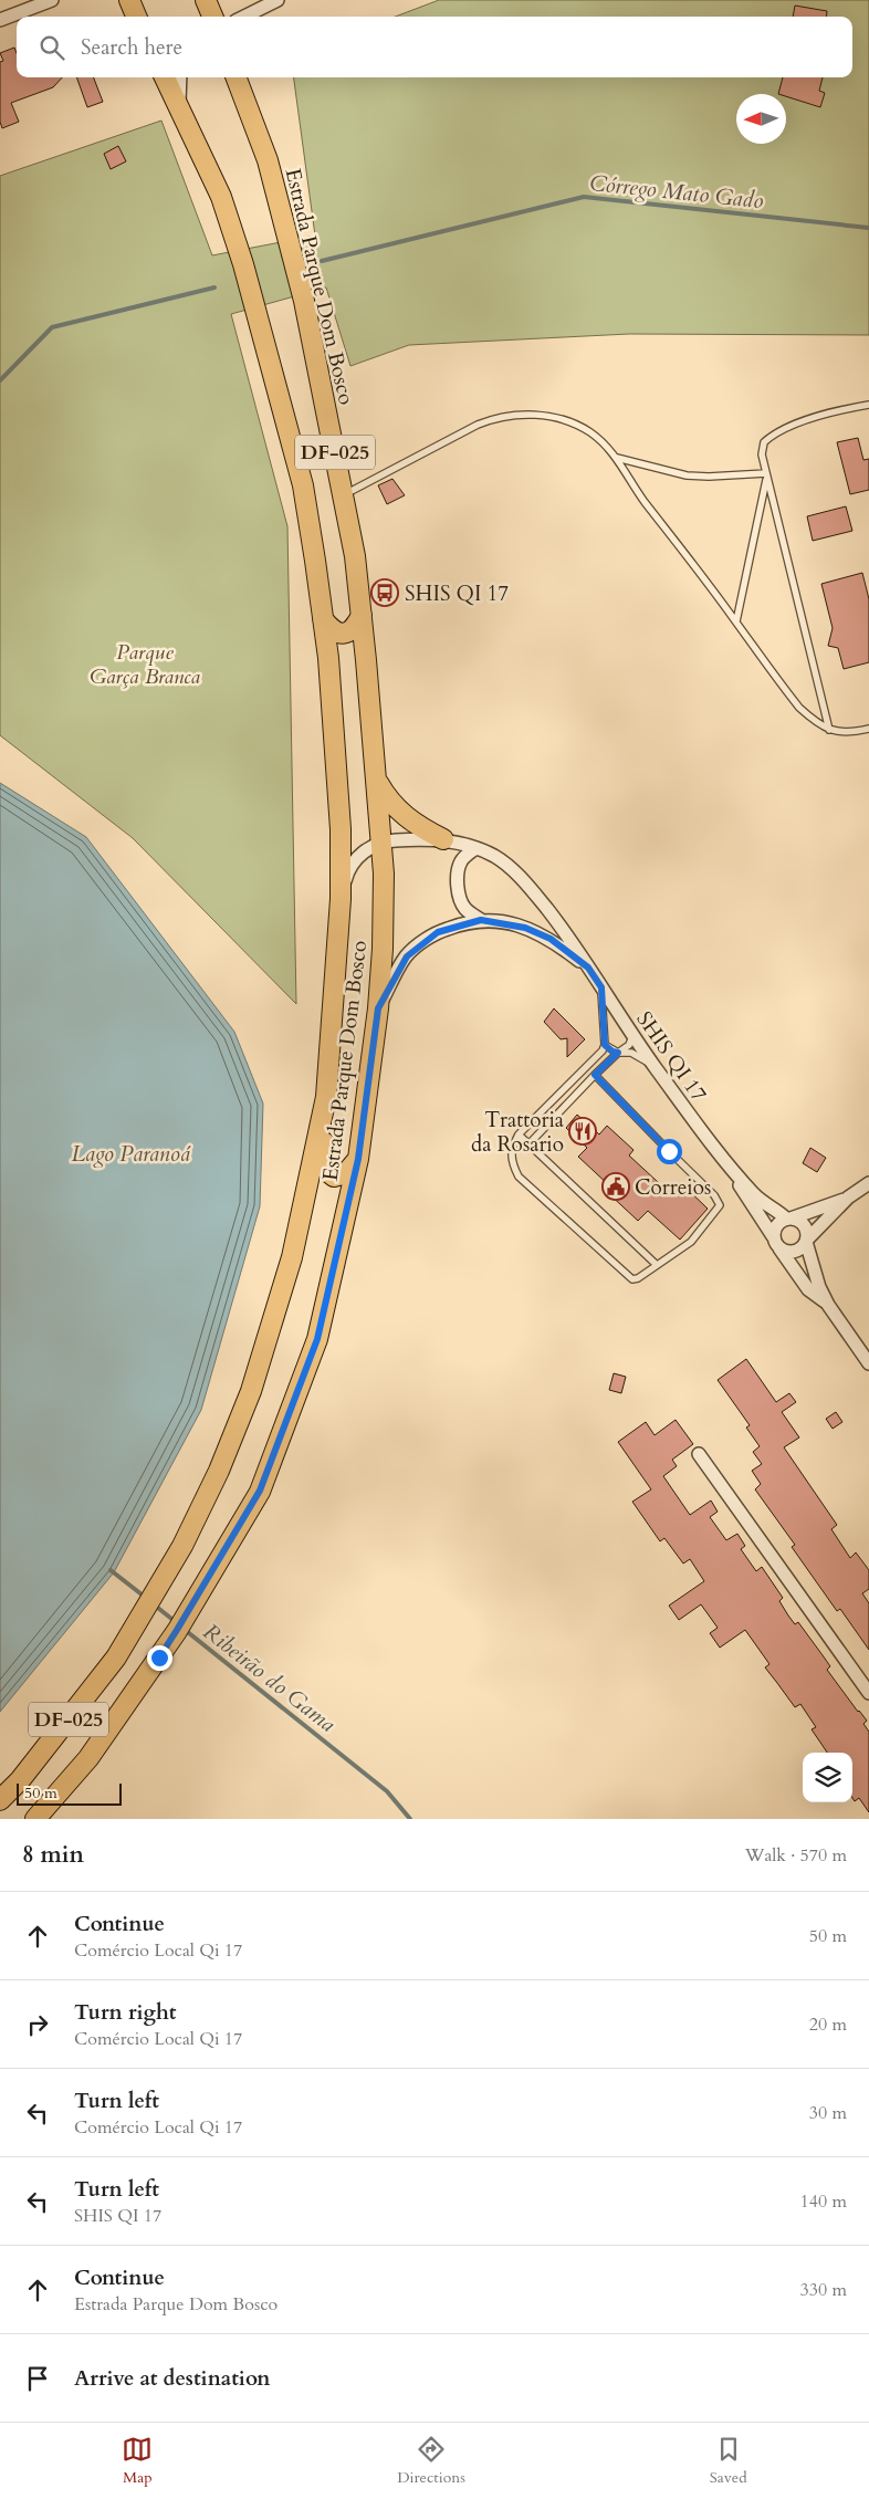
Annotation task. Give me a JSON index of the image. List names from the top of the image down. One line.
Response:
{"streets":{"main road":["Estrada Parque Dom Bosco","DF-025"],"street":["SHIS QI 17"]},"crossings":[["Estrada Parque Dom Bosco","SHIS QI 17"]],"water":["Córrego Mato Gado","Lago Paranoá","Ribeirão do Gama"],"parks":["Parque Garça Branca"],"places":{"bus stop":["SHIS QI 17"],"restaurant":["Trattoria da Rosario"],"public building":["Correios"]},"scale_bar":"50 m","north":"left","page":{"search":"Search here","scale":"50 m","heading":["8 min","Walk · 570 m"],"list":[["Continue","Comércio Local Qi 17","50 m"],["Turn right","Comércio Local Qi 17","20 m"],["Turn left","Comércio Local Qi 17","30 m"],["Turn left","SHIS QI 17","140 m"],["Continue","Estrada Parque Dom Bosco","330 m"],"Arrive at destination"],"nav":["Map","Directions","Saved"]}}
